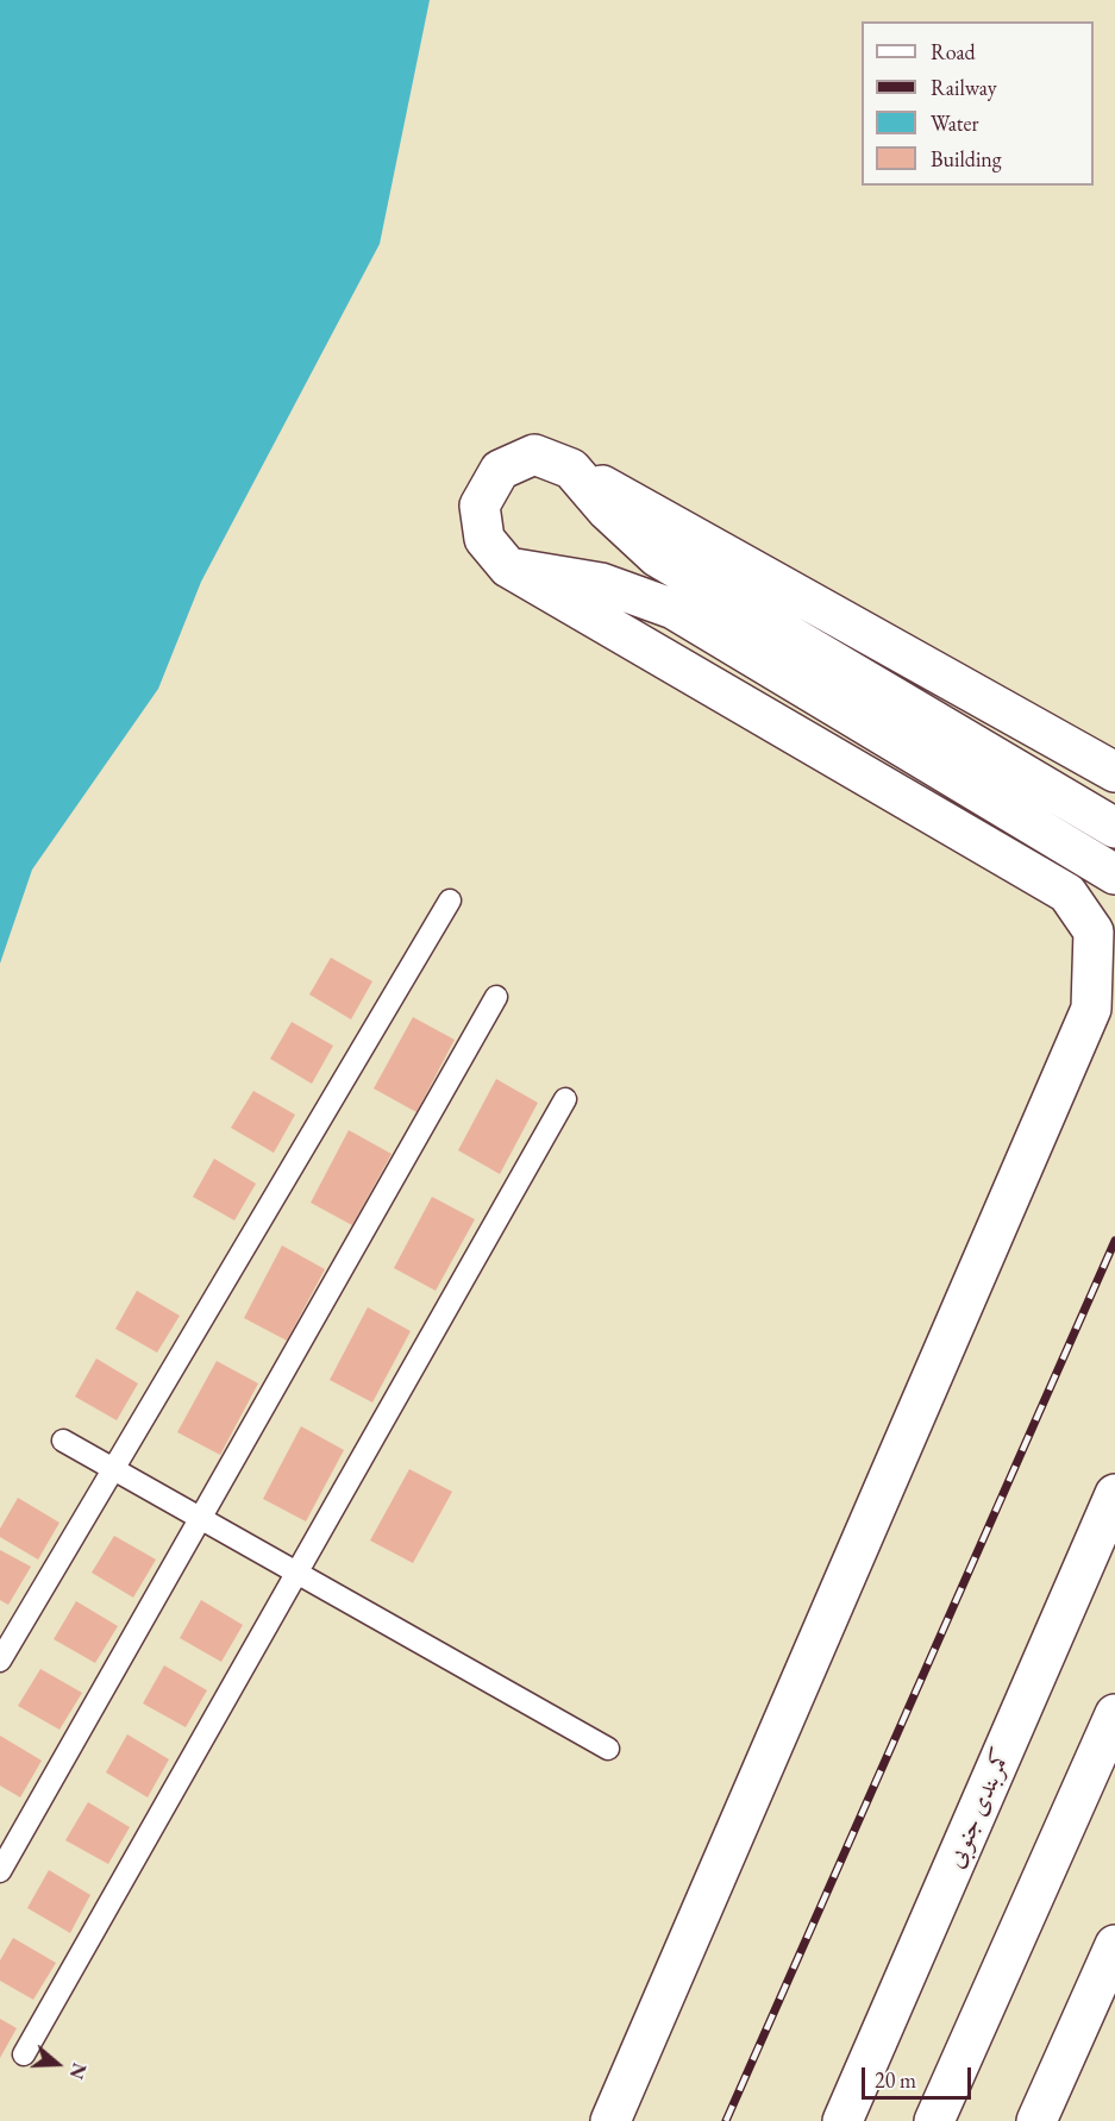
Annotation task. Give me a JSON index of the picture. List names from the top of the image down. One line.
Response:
{"streets":{"main road":["کمربندی جنوبی"]},"legend":["Road","Railway","Water","Building"],"scale_bar":"20 m","north":"right"}
